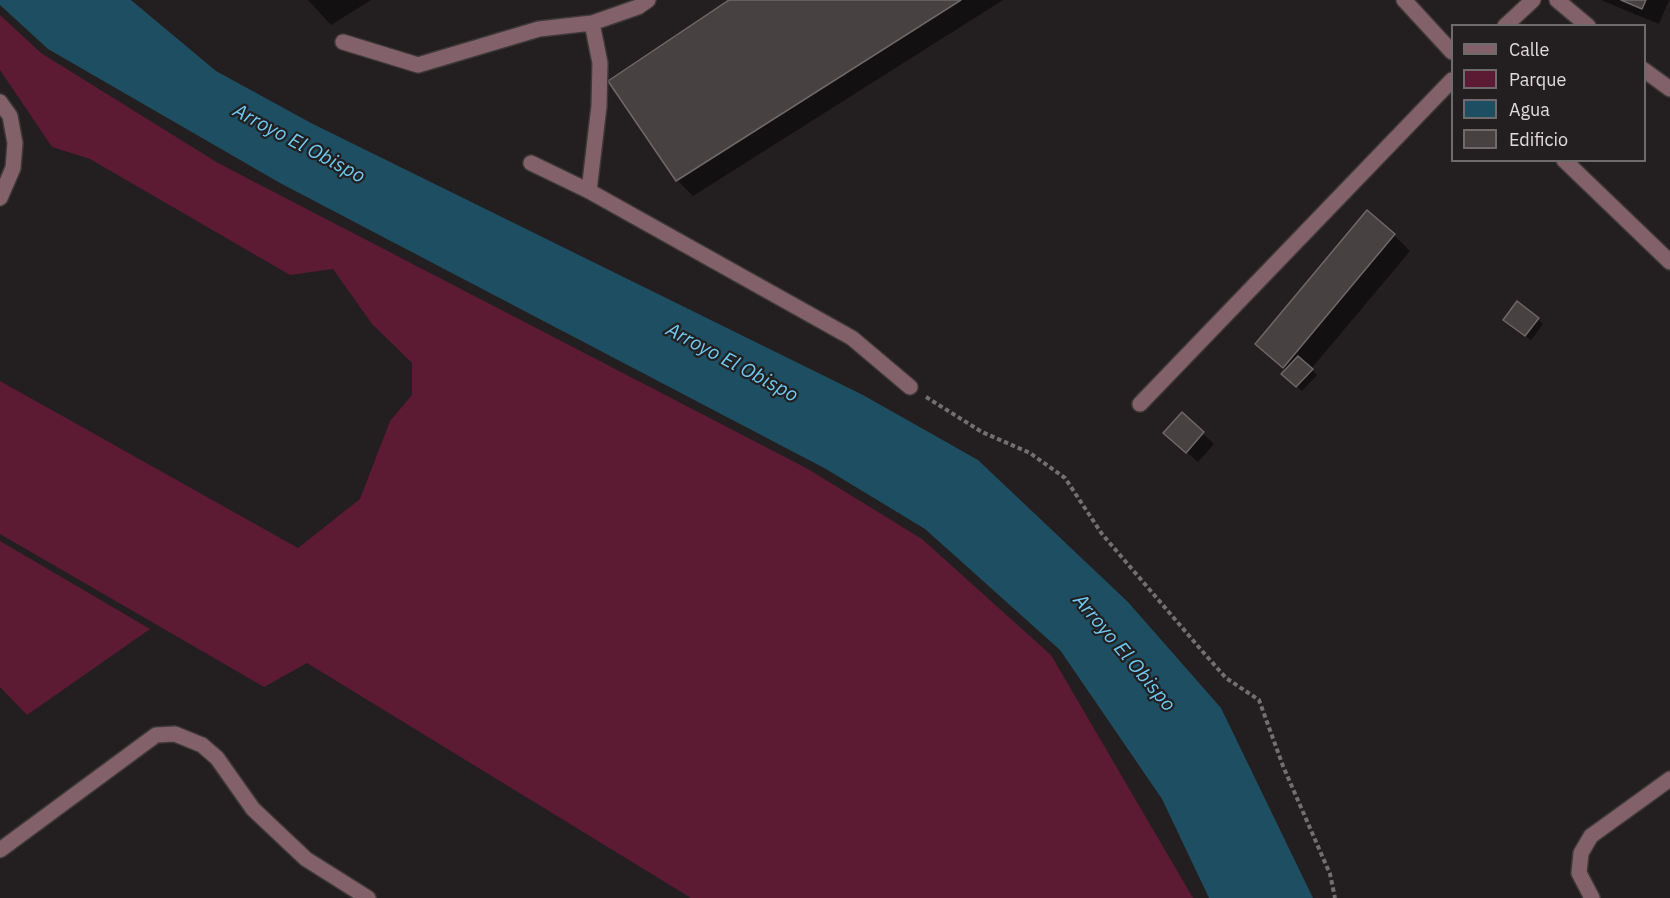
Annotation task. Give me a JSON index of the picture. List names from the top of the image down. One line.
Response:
{"water":["Arroyo El Obispo"],"legend":["Calle","Parque","Agua","Edificio"]}
